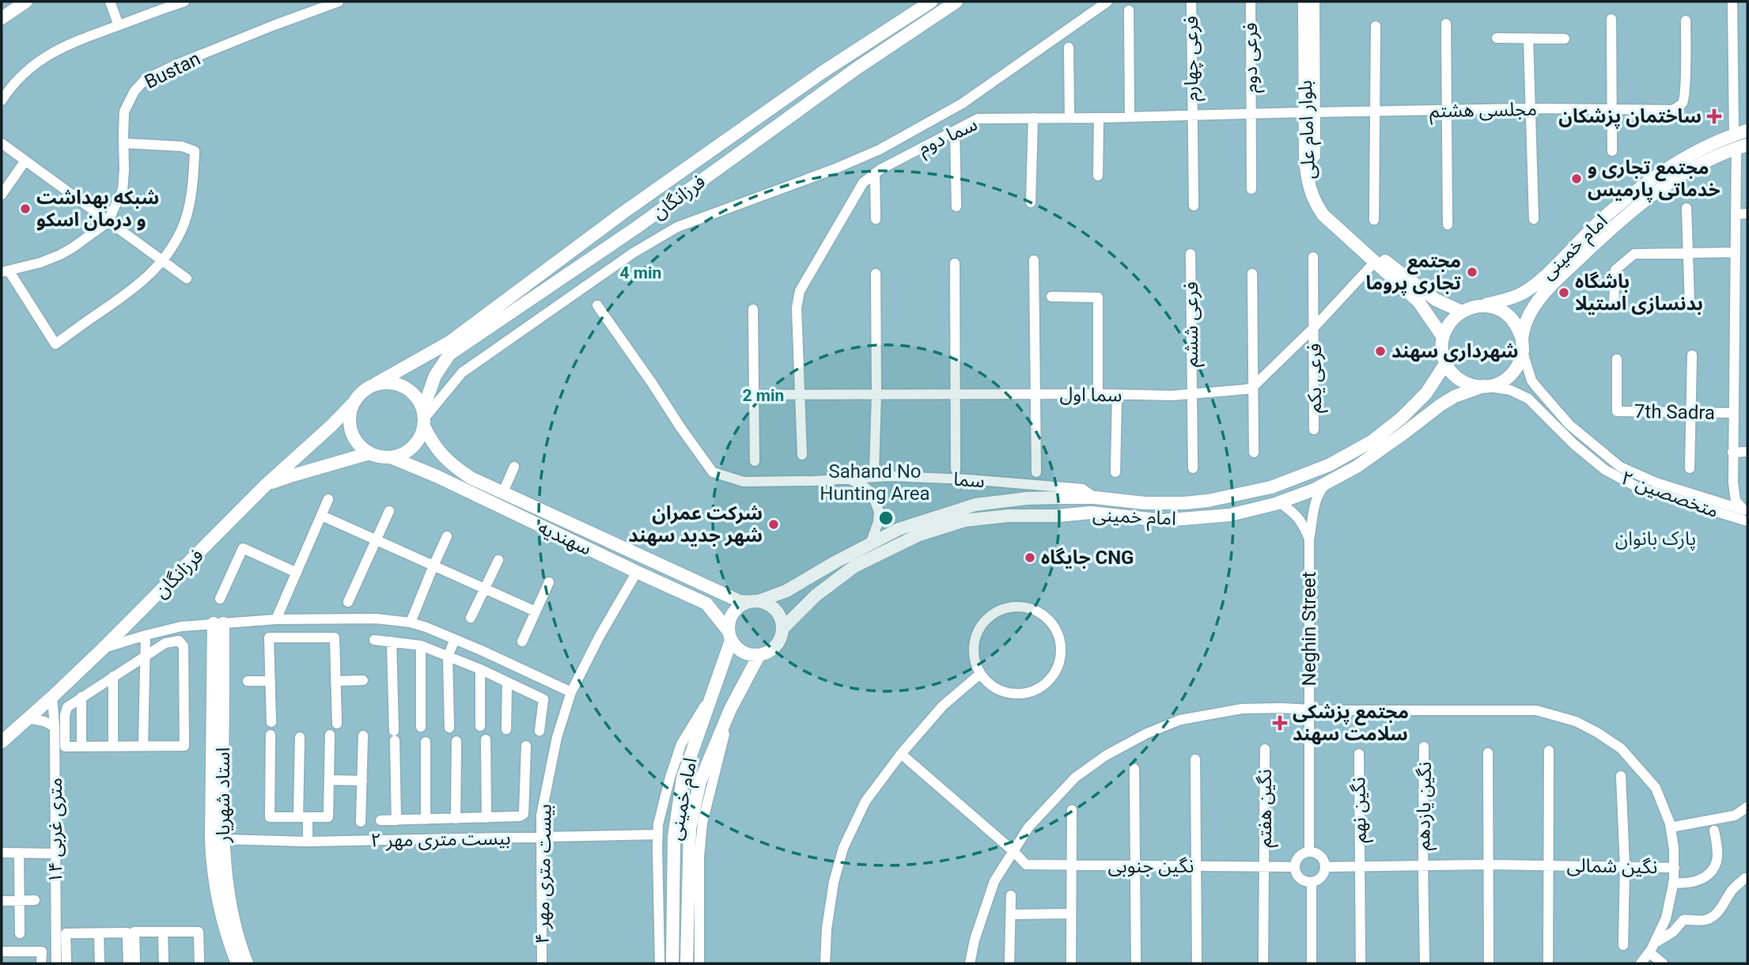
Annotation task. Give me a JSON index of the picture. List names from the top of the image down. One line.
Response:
{"streets":{"main road":["بلوار امام علی","فرزانگان","امام خمینی","سهندیه","استاد شهریار"],"street":["فرعی دوم","فرعی چهارم","Bustan","مجلسی هشتم","سما دوم","فرعی ششم","فرعی یکم","سما اول","7th Sadra","سما","متخصصین ۲","Neghin Street","نگین یازدهم","نگین هفتم","نگین نهم","۱۴ متری غربی","بیست متری مهر ۲","نگین جنوبی","نگین شمالی","بیست متری مهر ۴"]},"crossings":[["فرعی دوم","سما دوم"],["فرعی چهارم","سما دوم"],["مجلسی هشتم","بلوار امام علی"],["مجلسی هشتم","سما دوم"],["بلوار امام علی","سما دوم"],["بلوار امام علی","امام خمینی"],["بلوار امام علی","متخصصین ۲"],["سما دوم","سما اول"],["فرزانگان","سهندیه"],["فرزانگان","۱۴ متری غربی"],["امام خمینی","سما"],["امام خمینی","متخصصین ۲"],["امام خمینی","سهندیه"],["امام خمینی","Neghin Street"],["فرعی ششم","سما اول"],["سهندیه","بیست متری مهر ۴"],["Neghin Street","نگین جنوبی"],["Neghin Street","نگین شمالی"],["استاد شهریار","بیست متری مهر ۲"],["نگین یازدهم","نگین شمالی"],["نگین هفتم","نگین جنوبی"],["نگین نهم","نگین شمالی"],["بیست متری مهر ۲","بیست متری مهر ۴"],["نگین جنوبی","نگین شمالی"]],"parks":["Sahand No Hunting Area","پارک بانوان"],"places":{"health":["ساختمان پزشکان","مجتمع پزشکی سلامت سهند"],"other":["مجتمع تجاری و خدماتی پارمیس","شبکه بهداشت و درمان اسکو","مجتمع تجاری پروما","باشگاه بدنسازی استیلا","شهرداری سهند","شرکت عمران شهر جدید سهند","جایگاه CNG"]},"rings":["4 min","2 min"]}
